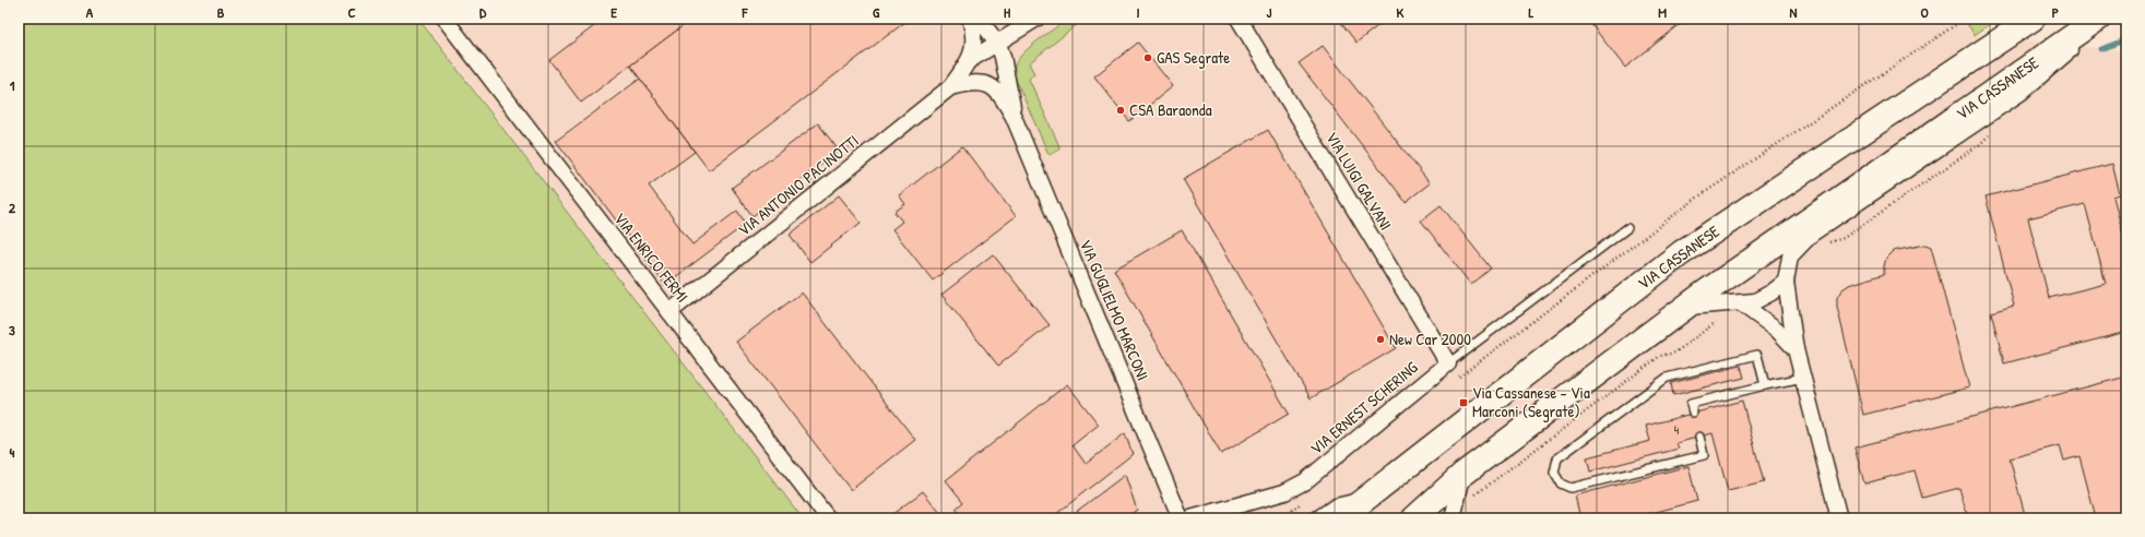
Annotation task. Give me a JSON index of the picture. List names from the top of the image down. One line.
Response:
{"streets":{"main road":["VIA CASSANESE"],"street":["VIA LUIGI GALVANI","VIA ANTONIO PACINOTTI","VIA ENRICO FERMI","VIA GUGLIELMO MARCONI","VIA ERNEST SCHERING"]},"crossings":[["VIA LUIGI GALVANI","VIA ERNEST SCHERING"],["VIA ANTONIO PACINOTTI","VIA ENRICO FERMI"],["VIA ANTONIO PACINOTTI","VIA GUGLIELMO MARCONI"]],"places":{"other":["GAS Segrate","CSA Baraonda","New Car 2000"],"transit":["Via Cassanese - Via Marconi (Segrate)"]},"house_numbers":["4"],"grid":{"columns":["A","B","C","D","E","F","G","H","I","J","K","L","M","N","O","P"],"rows":["1","2","3","4"]}}
